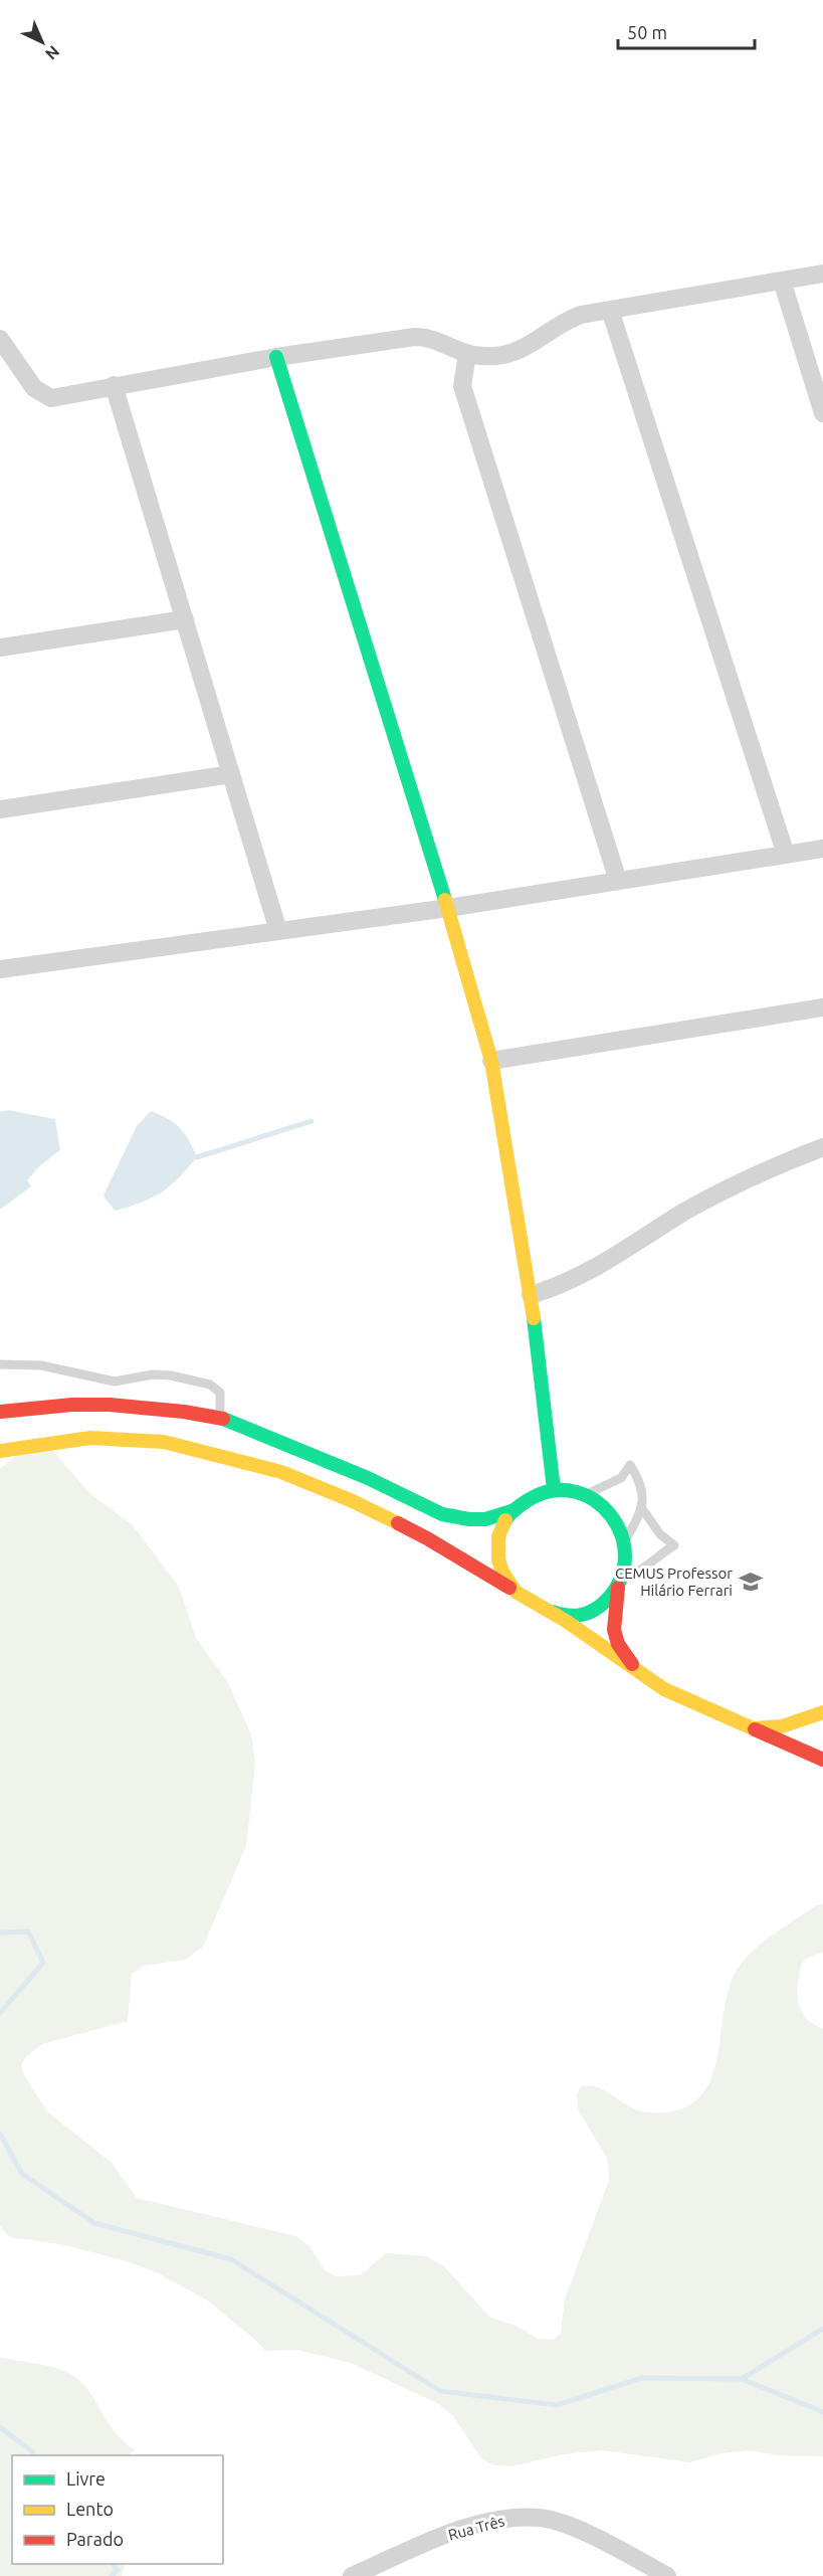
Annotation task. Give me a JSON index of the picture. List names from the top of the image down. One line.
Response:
{"streets":{"street":["Rua Três"]},"places":{"school or university":["CEMUS Professor Hilário Ferrari"]},"legend":["Livre","Lento","Parado"],"scale_bar":"50 m","north":"bottom right"}
